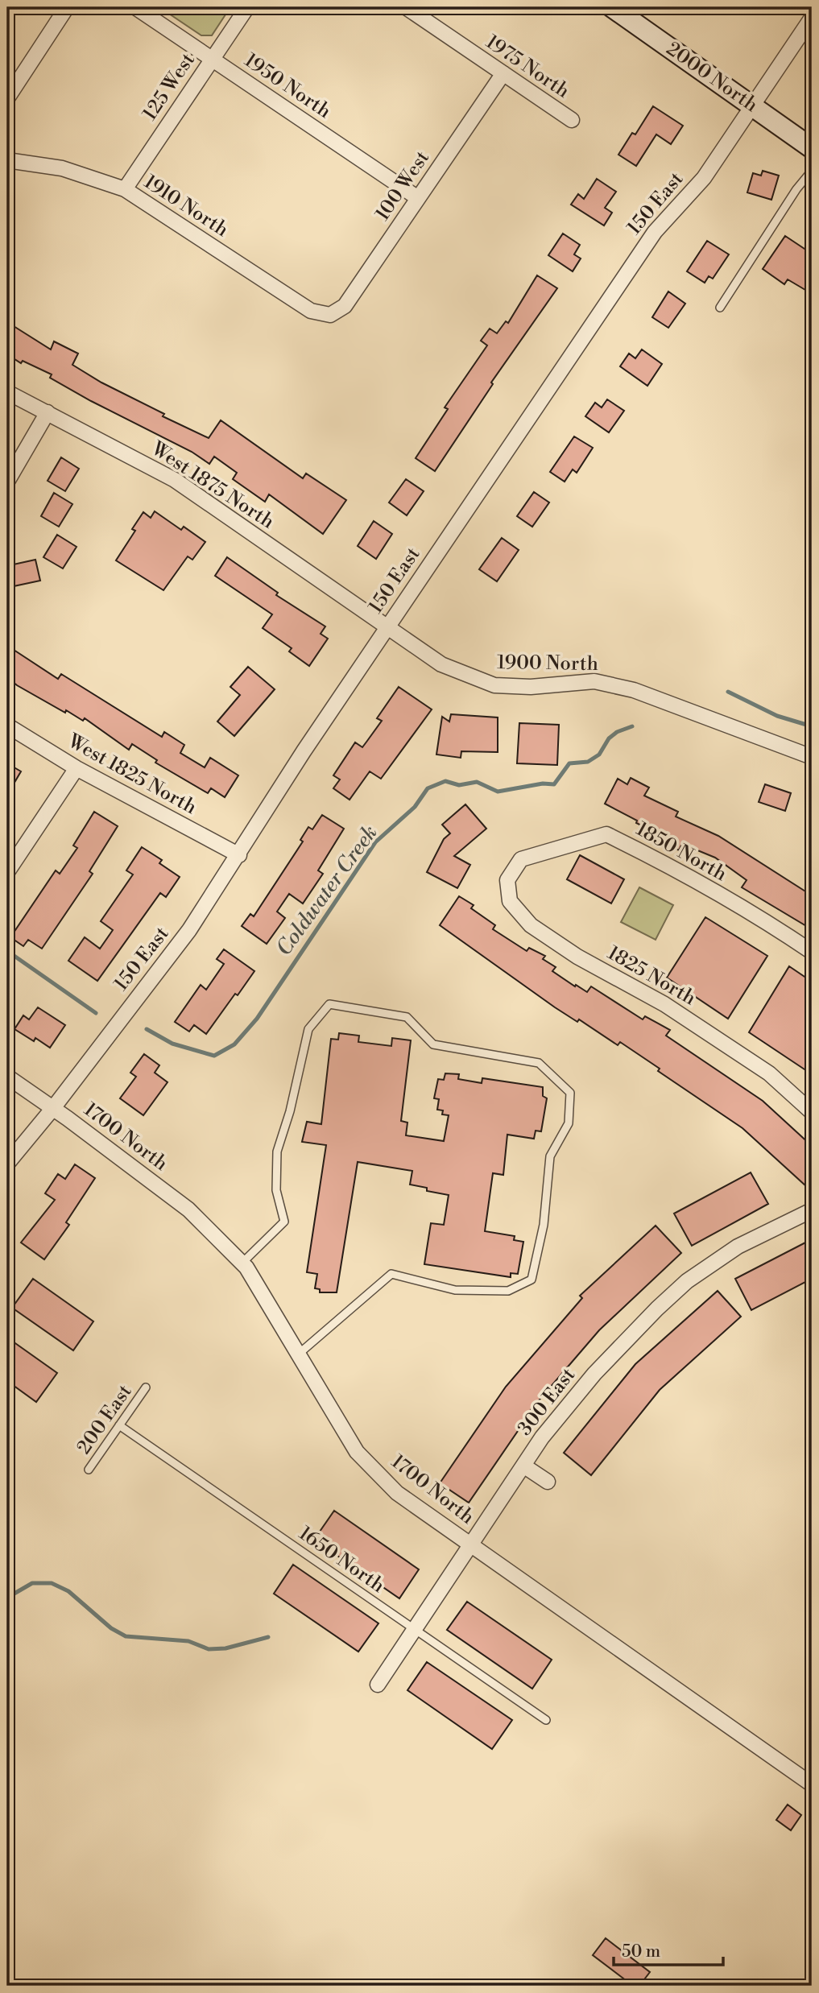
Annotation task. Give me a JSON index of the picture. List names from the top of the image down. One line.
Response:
{"streets":{"street":["1975 North","2000 North","1950 North","125 West","100 West","150 East","1910 North","West 1875 North","1900 North","West 1825 North","1850 North","1825 North","1700 North","300 East"],"lane":["200 East","1650 North"]},"crossings":[["1975 North","100 West"],["2000 North","150 East"],["1950 North","125 West"],["1950 North","100 West"],["125 West","1910 North"],["100 West","1910 North"],["150 East","West 1875 North"],["150 East","1900 North"],["150 East","West 1825 North"],["150 East","1700 North"],["West 1875 North","1900 North"],["1850 North","1825 North"],["1700 North","300 East"],["300 East","1650 North"],["200 East","1650 North"]],"water":["Coldwater Creek"],"scale_bar":"50 m"}
